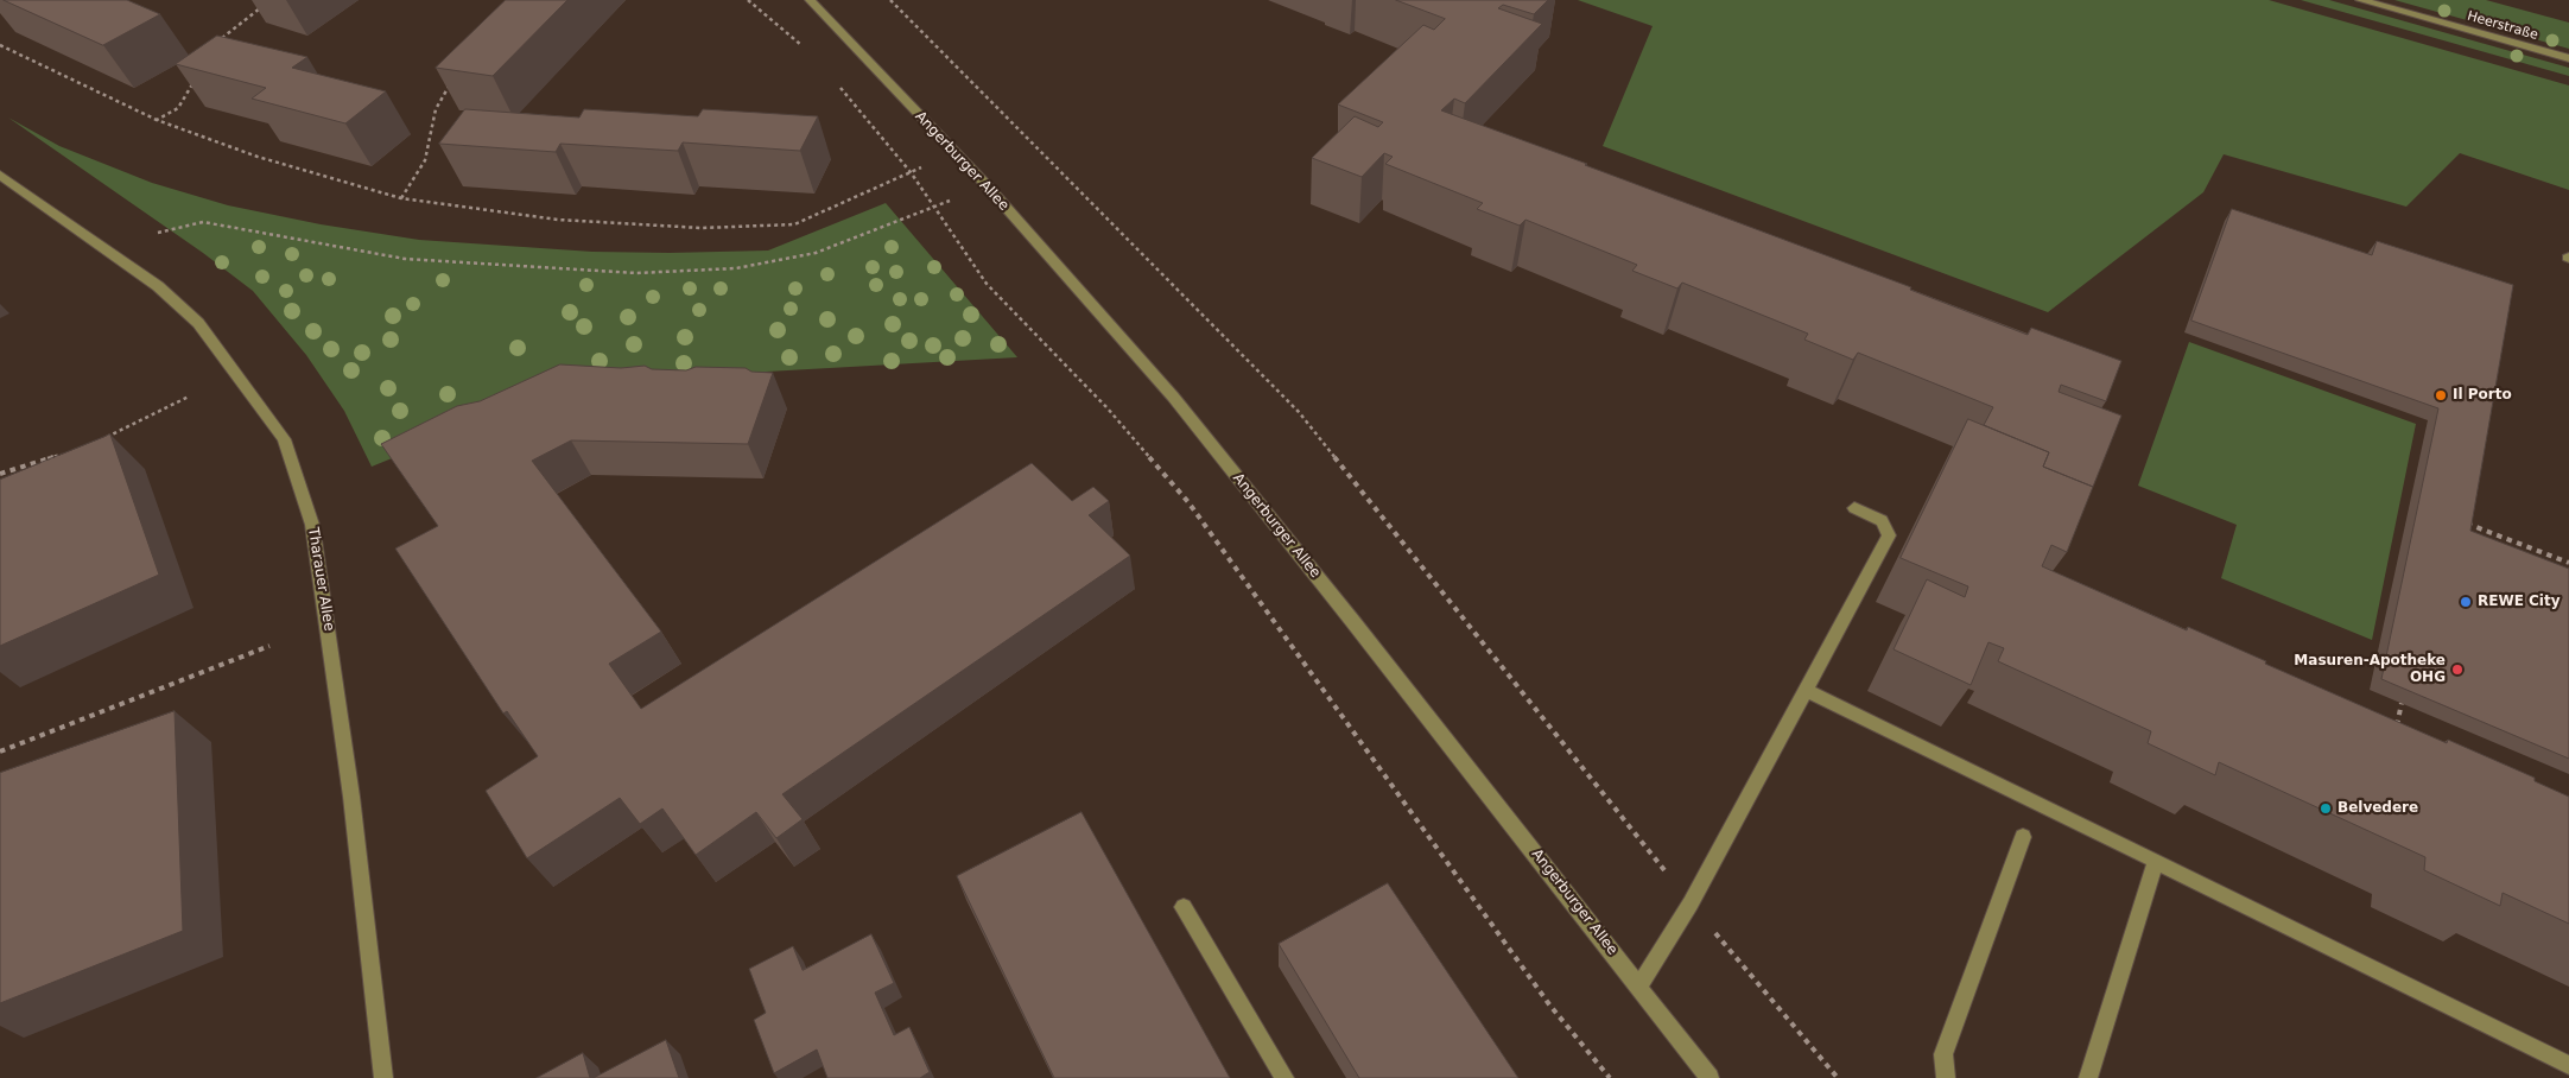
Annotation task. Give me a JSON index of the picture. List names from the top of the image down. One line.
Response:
{"streets":{"street":["Heerstraße","Angerburger Allee","Tharauer Allee"]},"places":["Il Porto","REWE City","Masuren-Apotheke OHG","Belvedere"]}
